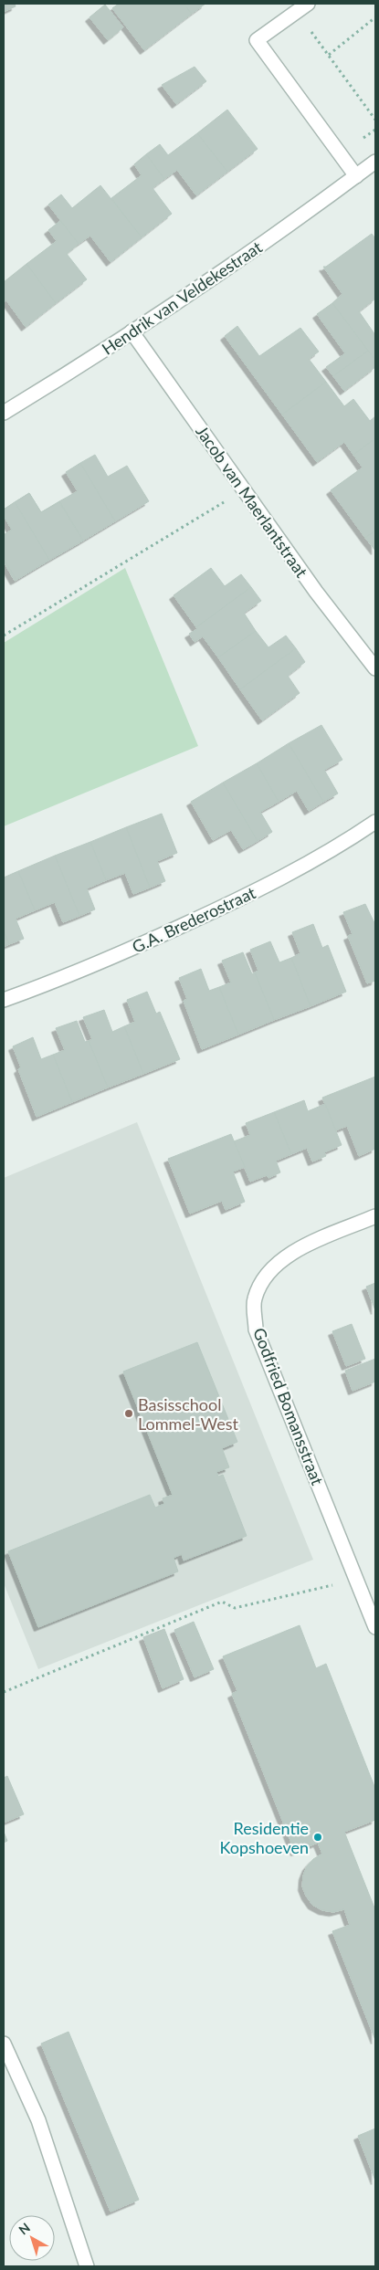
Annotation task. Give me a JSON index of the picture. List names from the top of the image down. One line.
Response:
{"streets":{"street":["Hendrik van Veldekestraat","Jacob van Maerlantstraat","G.A. Brederostraat","Godfried Bomansstraat"]},"crossings":[["Hendrik van Veldekestraat","Jacob van Maerlantstraat"]],"places":["Basisschool Lommel-West","Residentie Kopshoeven"],"north":"top left"}
